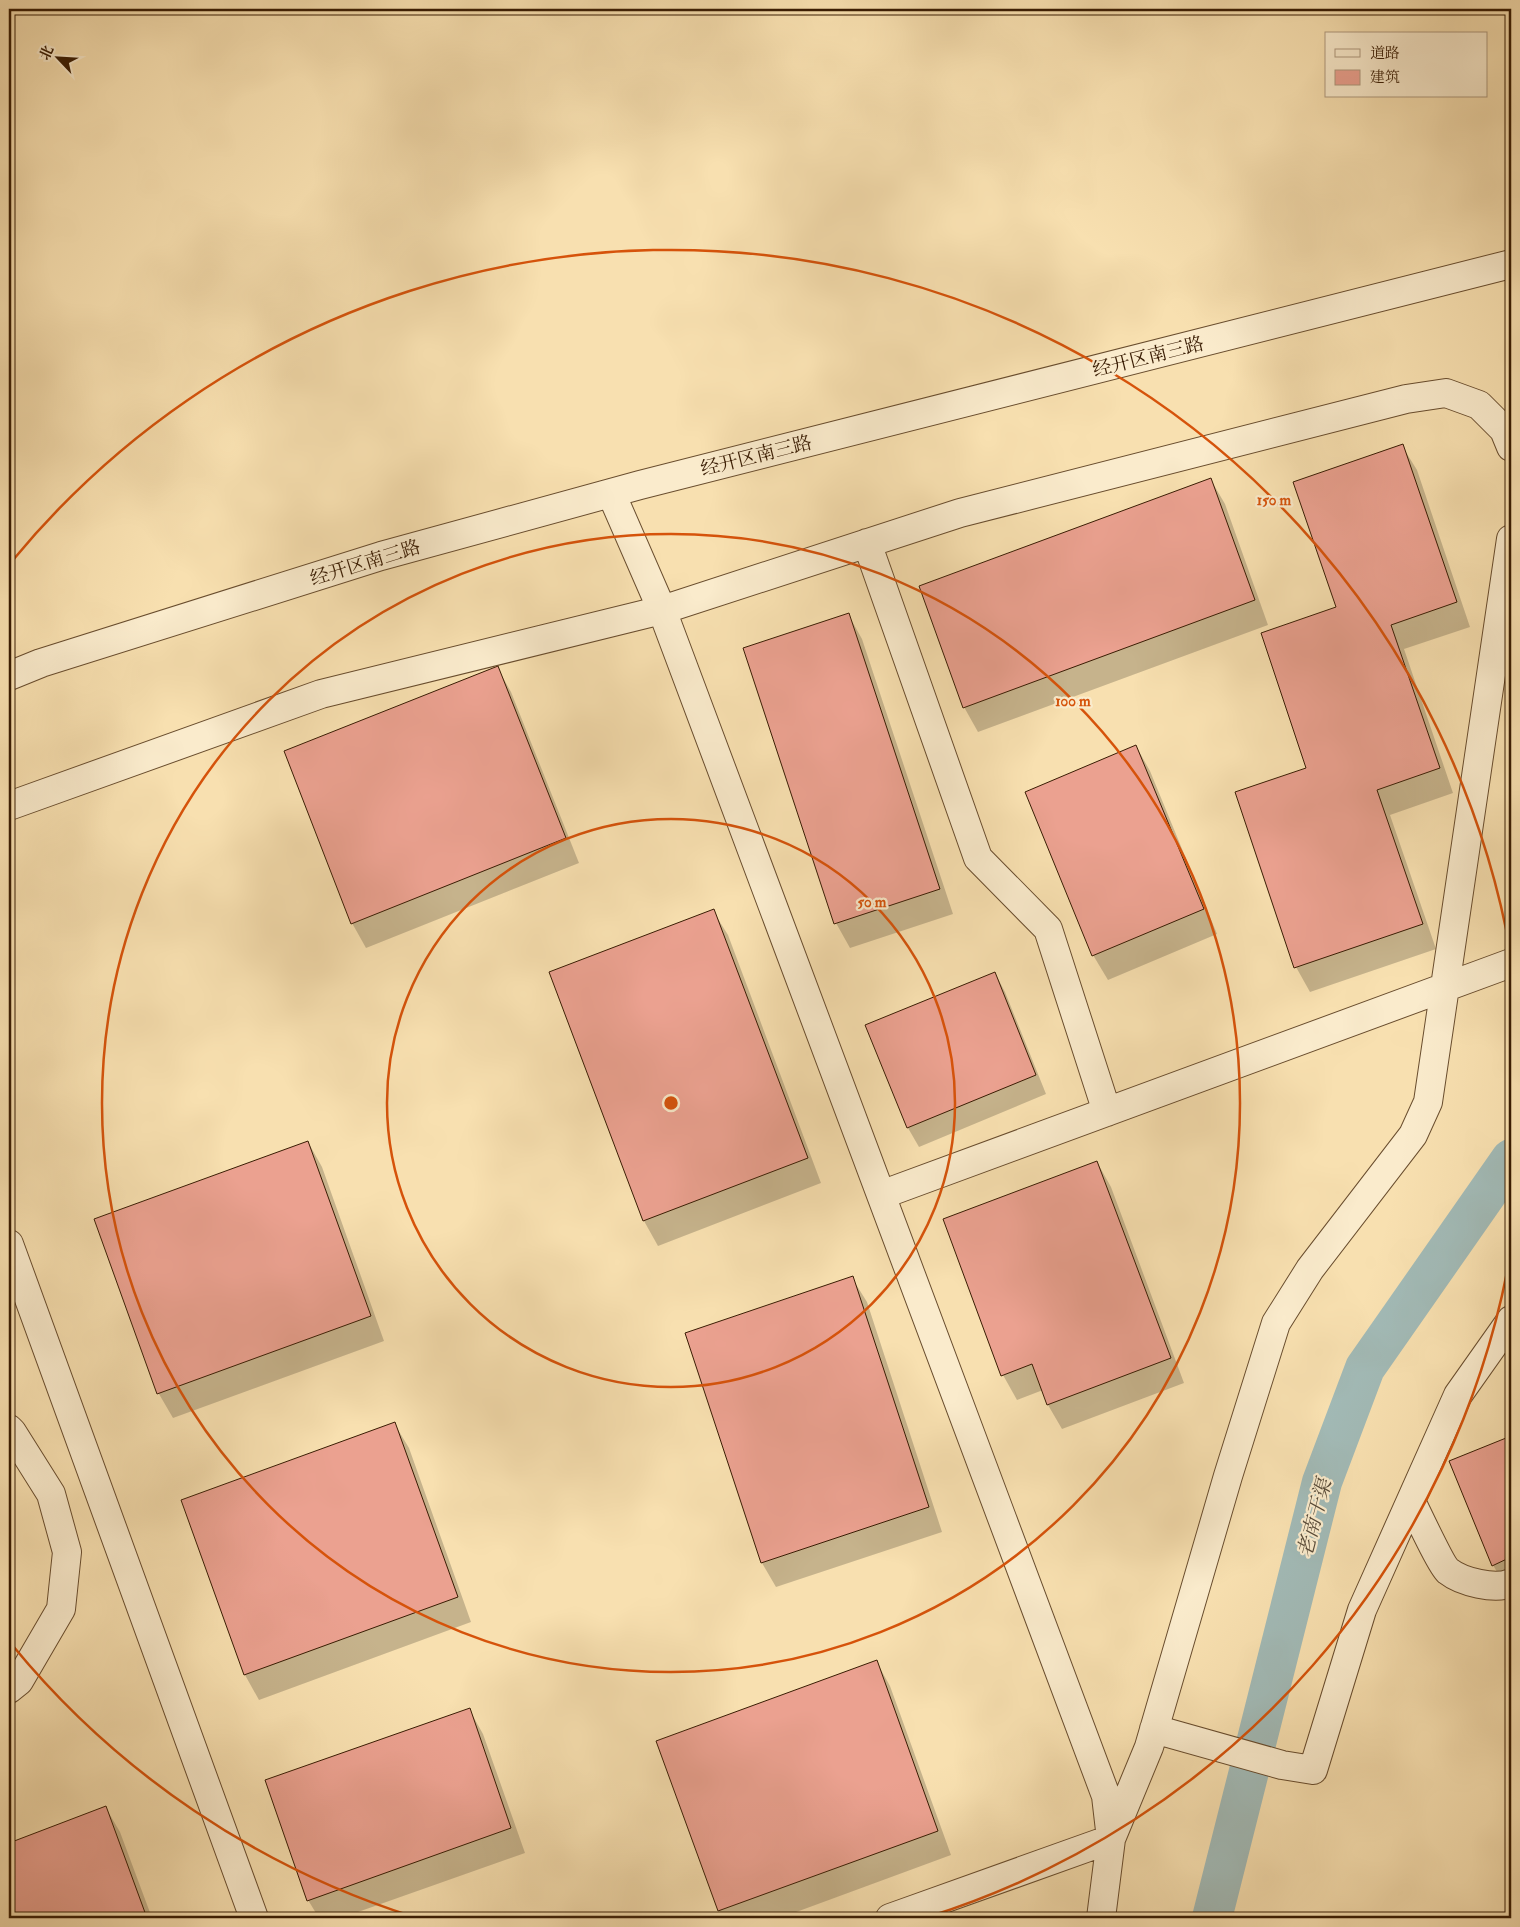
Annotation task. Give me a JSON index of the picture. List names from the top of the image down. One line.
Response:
{"streets":{"street":["经开区南三路"]},"water":["老南干渠"],"legend":["道路","建筑"],"north":"top left","rings":["150 m","100 m","50 m"]}
